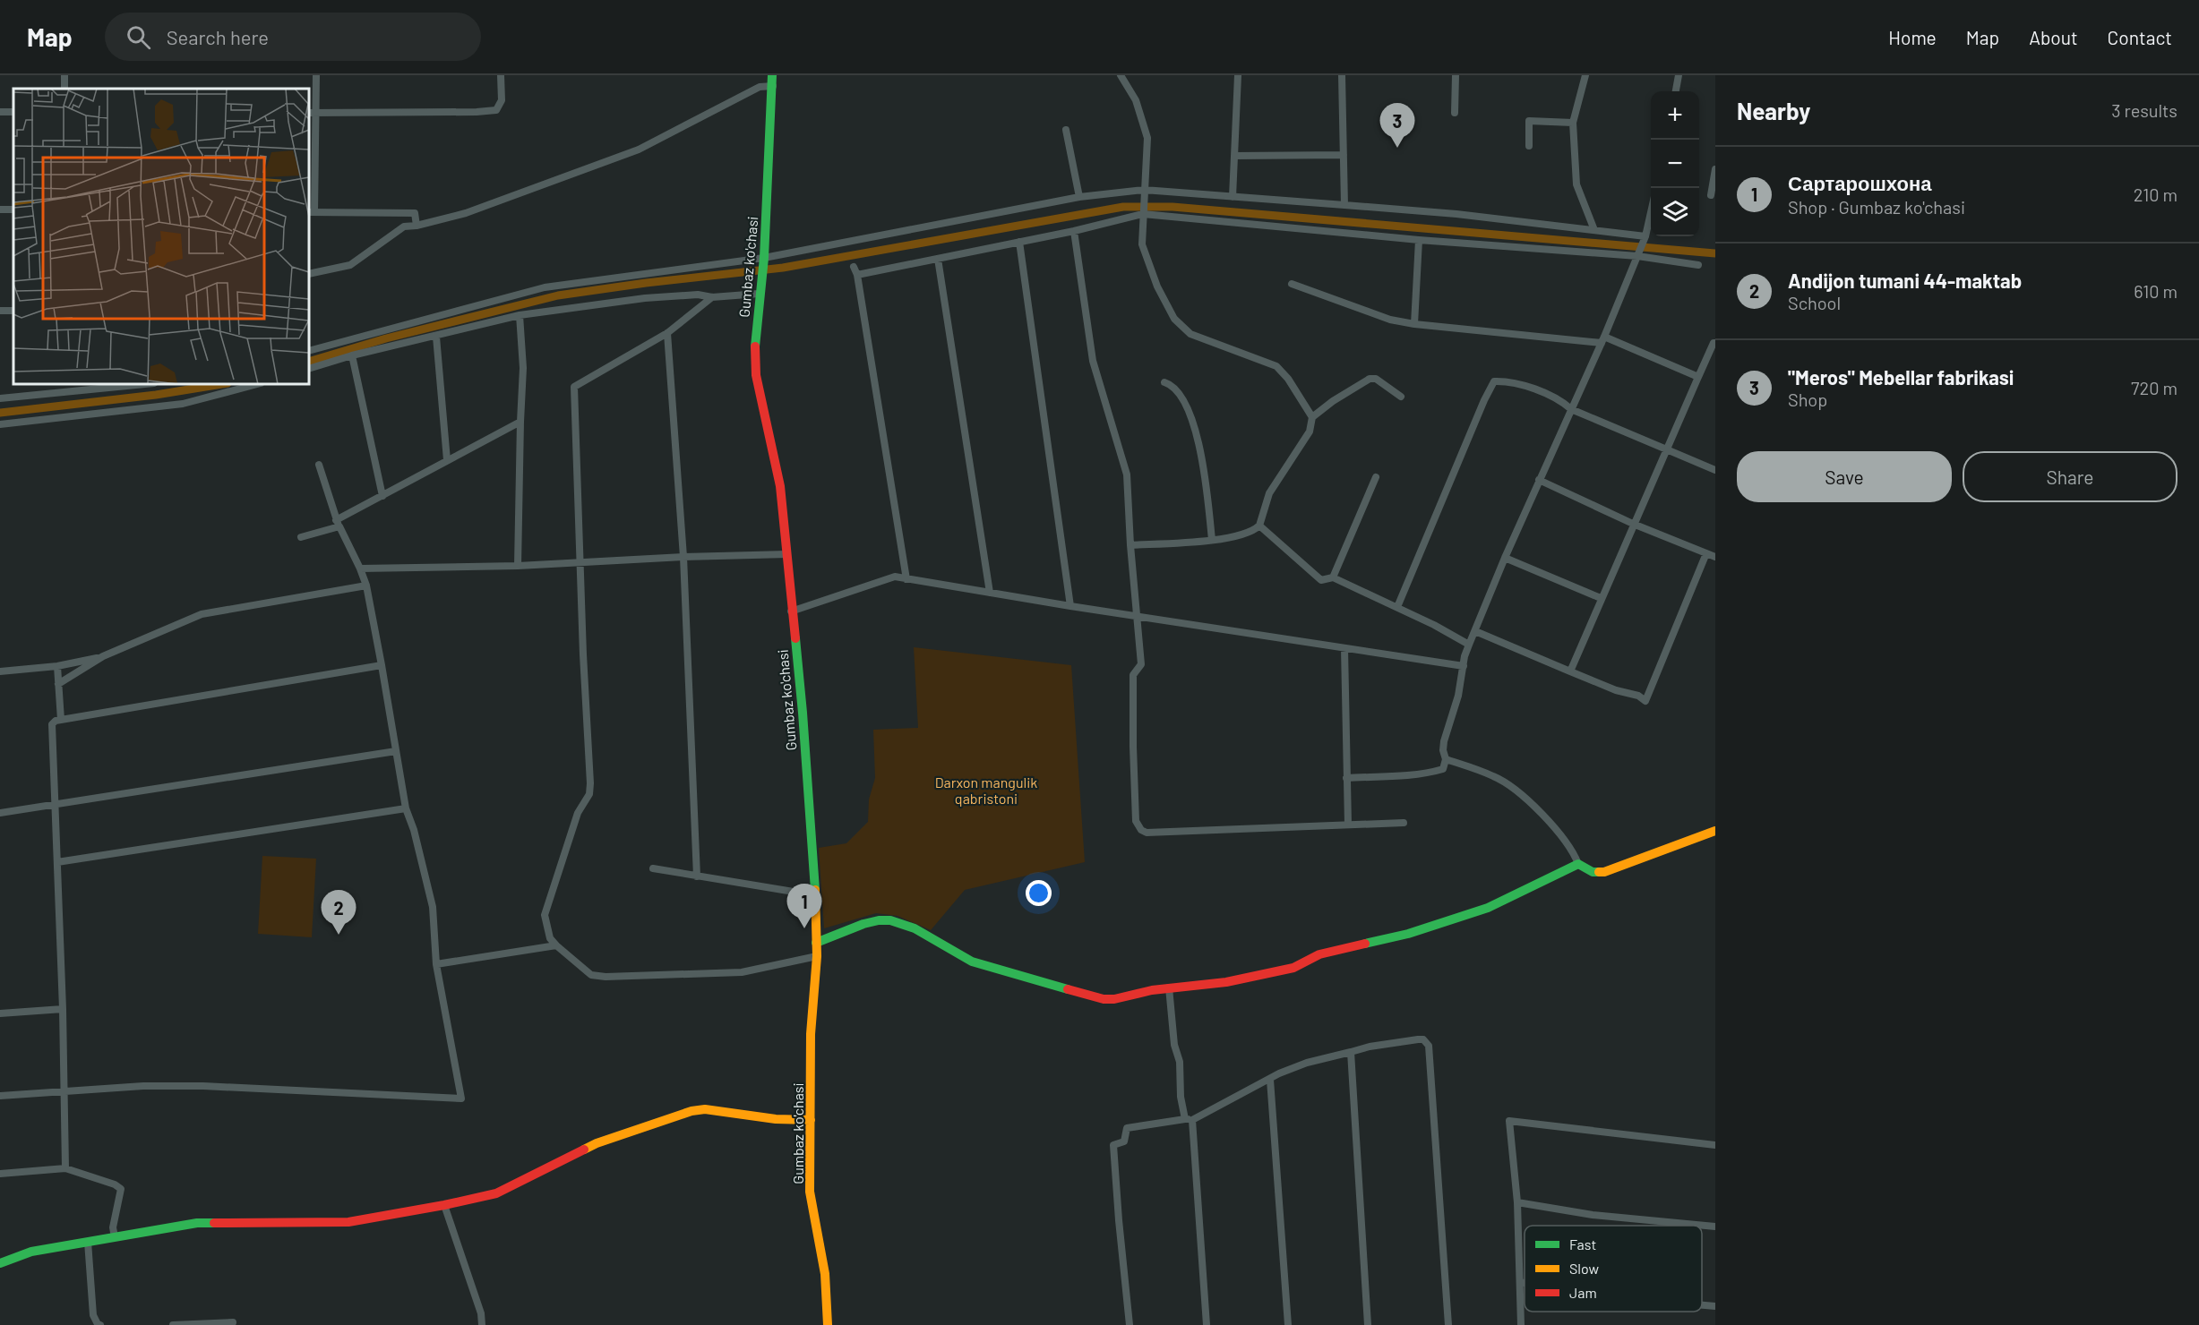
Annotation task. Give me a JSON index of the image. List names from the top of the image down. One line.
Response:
{"streets":{"street":["Gumbaz ko'chasi"]},"parks":["Darxon mangulik qabristoni"],"legend":["Fast","Slow","Jam"],"page":{"header":"Map","search":"Search here","nav":["Home","Map","About","Contact"],"heading":["Nearby","3 results"],"map_buttons":["+","−"],"pins":["3","1","2"],"list":[{"mark":"1","name":"Сартарошхона","note":"Shop · Gumbaz ko'chasi","value":"210 m"},{"mark":"2","name":"Andijon tumani 44-maktab","note":"School","value":"610 m"},{"mark":"3","name":"\"Meros\" Mebellar fabrikasi","note":"Shop","value":"720 m"}],"buttons":["Save","Share"]}}
